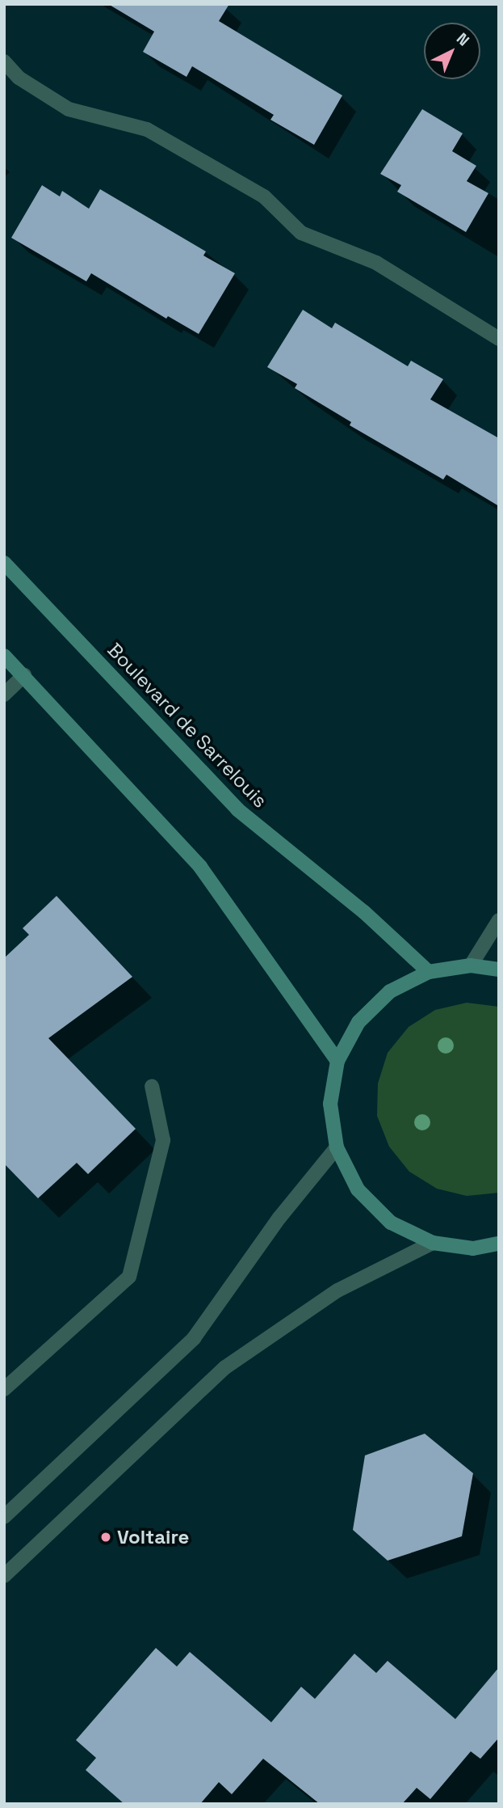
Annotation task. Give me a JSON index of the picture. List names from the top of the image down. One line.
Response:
{"streets":{"main road":["Boulevard de Sarrelouis"]},"places":["Voltaire"],"north":"top right"}
